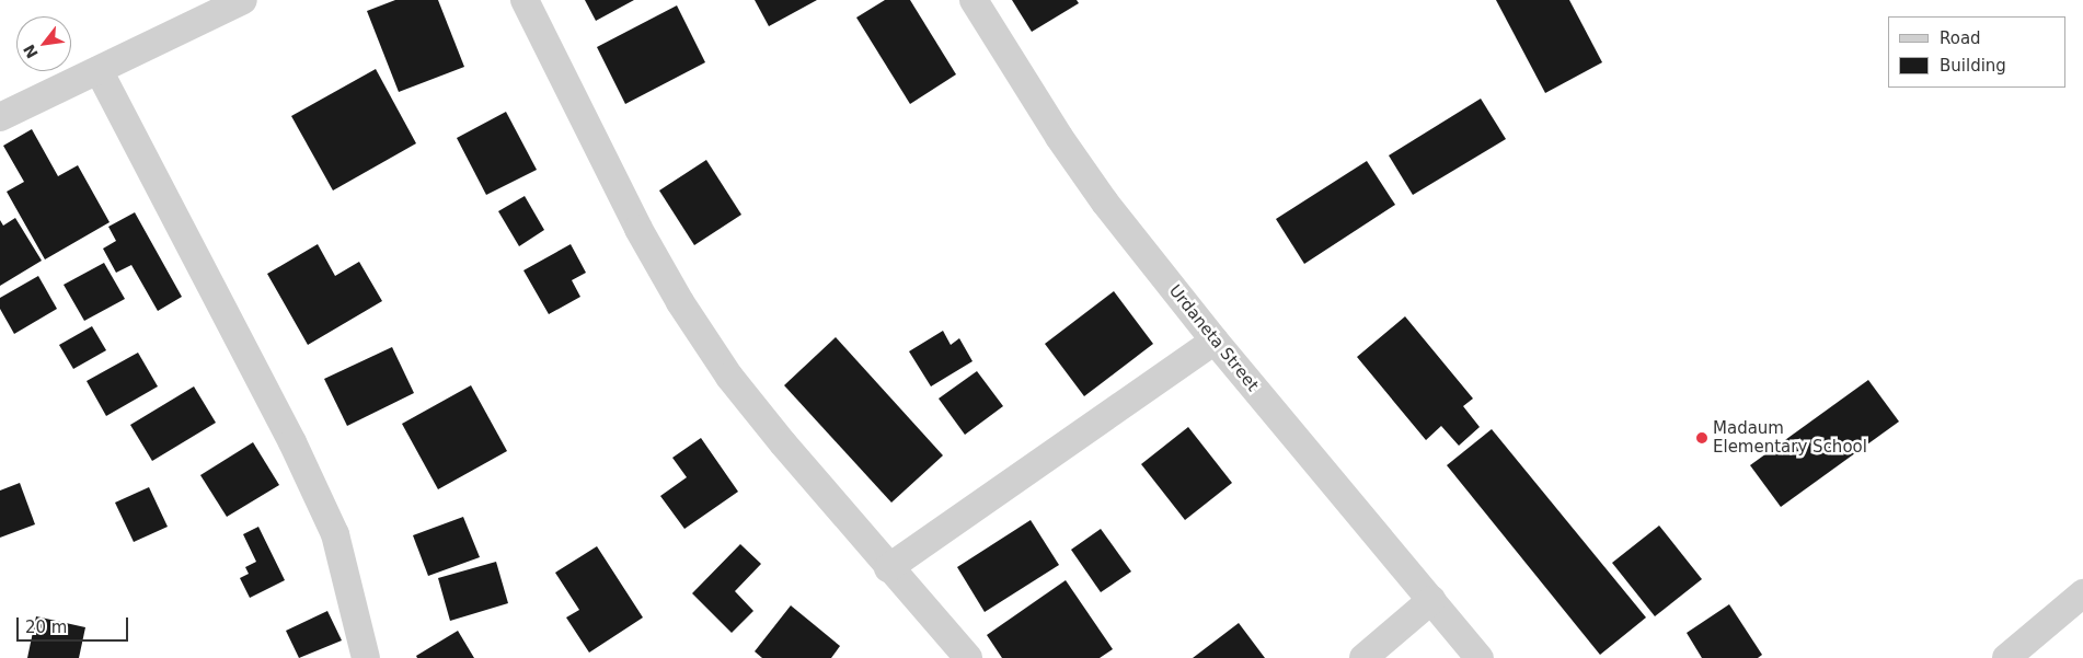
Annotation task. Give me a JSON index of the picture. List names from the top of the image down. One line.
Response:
{"streets":{"street":["Urdaneta Street"]},"places":["Madaum Elementary School"],"legend":["Road","Building"],"scale_bar":"20 m","north":"bottom left"}
